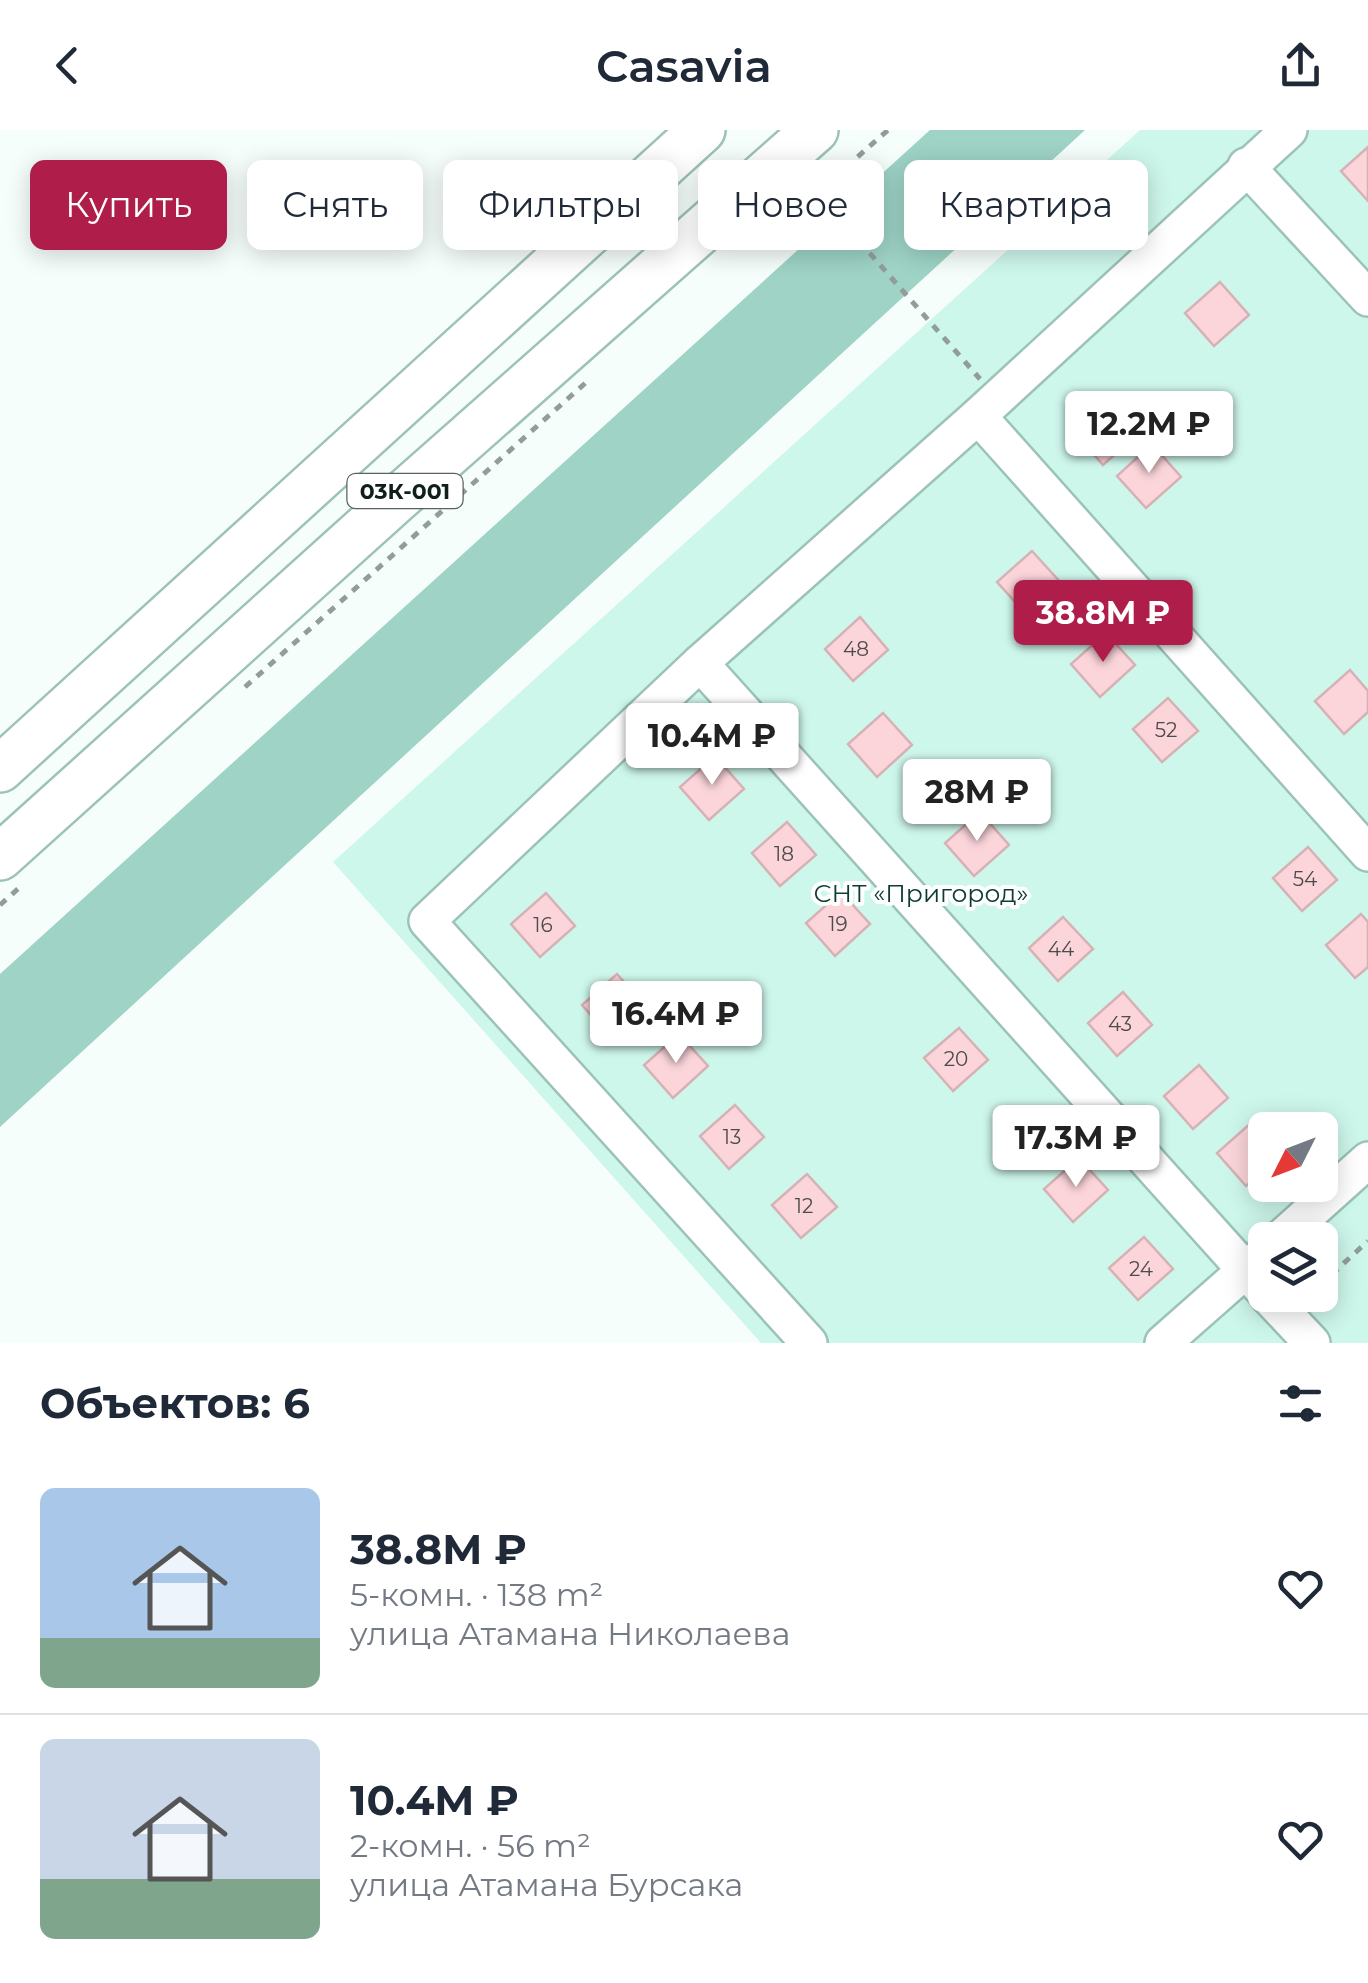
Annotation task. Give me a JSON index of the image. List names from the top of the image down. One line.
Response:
{"streets":{"main road":["03К-001"]},"parks":["СНТ «Пригород»"],"house_numbers":["48","52","18","54","19","16","44","43","20","13","12","24"],"north":"bottom left","page":{"header":"Casavia","chip":["Купить","Снять","Фильтры","Новое","Квартира"],"price":["12.2M ₽","38.8M ₽","10.4M ₽","28M ₽","16.4M ₽","17.3M ₽"],"heading":"Объектов: 6","list":[{"name":"38.8M ₽","note":"5-комн. · 138 m² · улица Атамана Николаева"},{"name":"10.4M ₽","note":"2-комн. · 56 m² · улица Атамана Бурсака"}]}}
